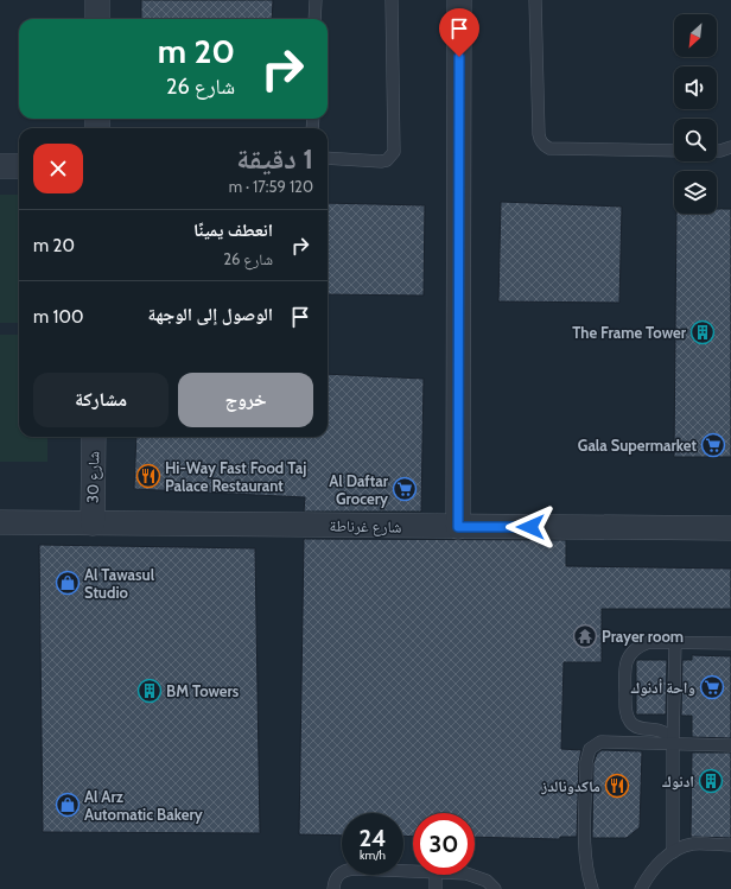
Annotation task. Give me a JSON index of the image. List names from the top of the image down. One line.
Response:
{"streets":{"street":["شارع 30","شارع غرناطة"]},"crossings":[["شارع 30","شارع غرناطة"]],"places":{"building":["The Frame Tower","BM Towers","ادنوك"],"supermarket":["Gala Supermarket","Al Daftar Grocery","واحة أدنوك"],"restaurant":["Hi-Way Fast Food Taj Palace Restaurant","ماكدونالدز"],"shop":["Al Tawasul Studio","Al Arz Automatic Bakery"],"temple":["Prayer room"]},"north":"bottom left","page":{"turn":["20 m","شارع 26"],"heading":["1 دقيقة","120 m · 17:59"],"list":[{"name":"انعطف يمينًا","note":"شارع 26","value":"20 m"},{"name":"الوصول إلى الوجهة","value":"100 m"}],"buttons":["خروج","مشاركة"],"speed":"24 km/h","limit":"30"}}
